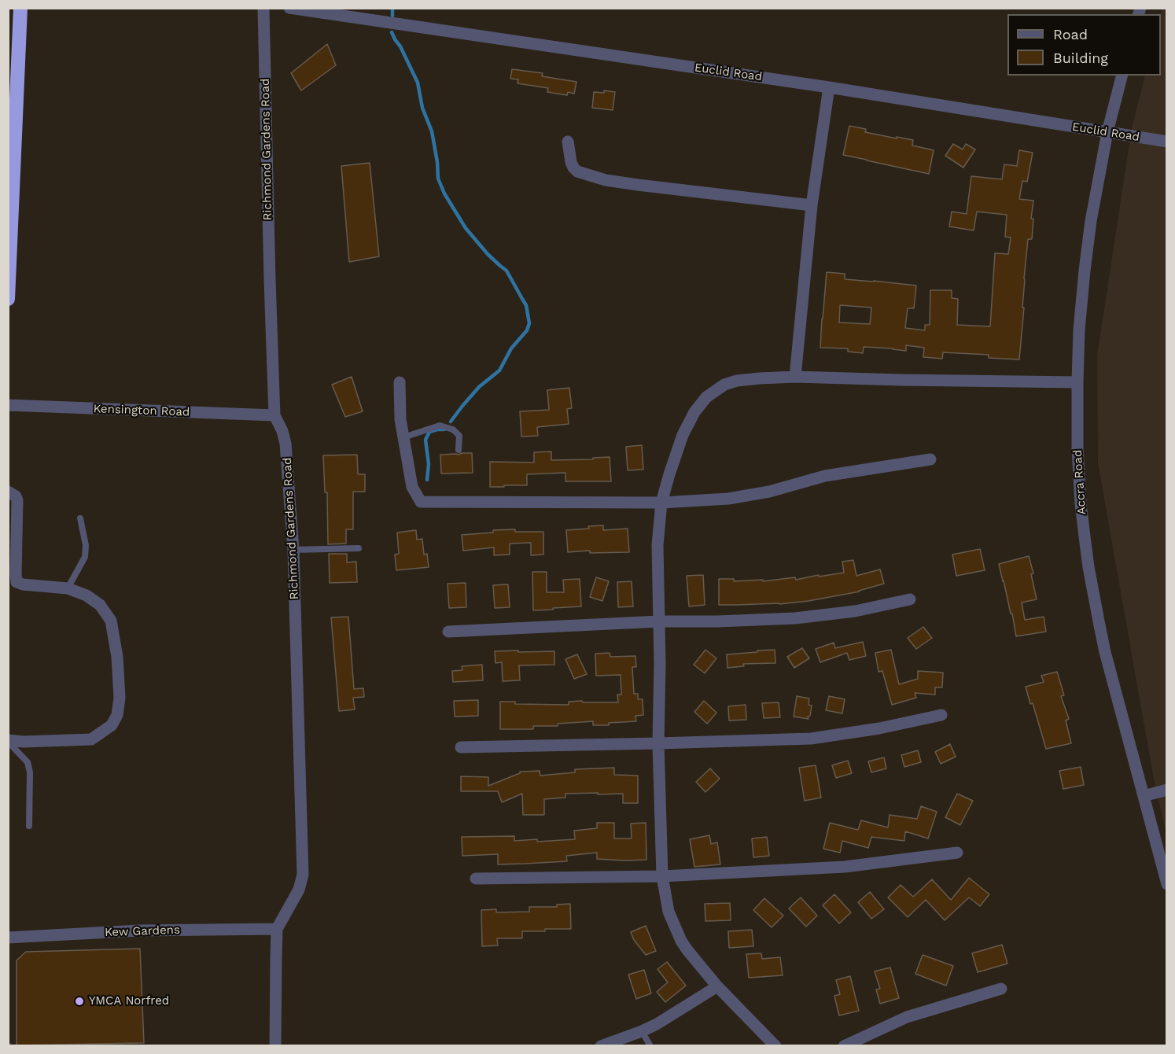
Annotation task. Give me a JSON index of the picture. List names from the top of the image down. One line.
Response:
{"streets":{"street":["Euclid Road","Richmond Gardens Road","Kensington Road","Accra Road","Kew Gardens"]},"crossings":[["Euclid Road","Accra Road"],["Richmond Gardens Road","Kensington Road"],["Richmond Gardens Road","Kew Gardens"]],"places":["YMCA Norfred"],"legend":["Road","Building"]}
